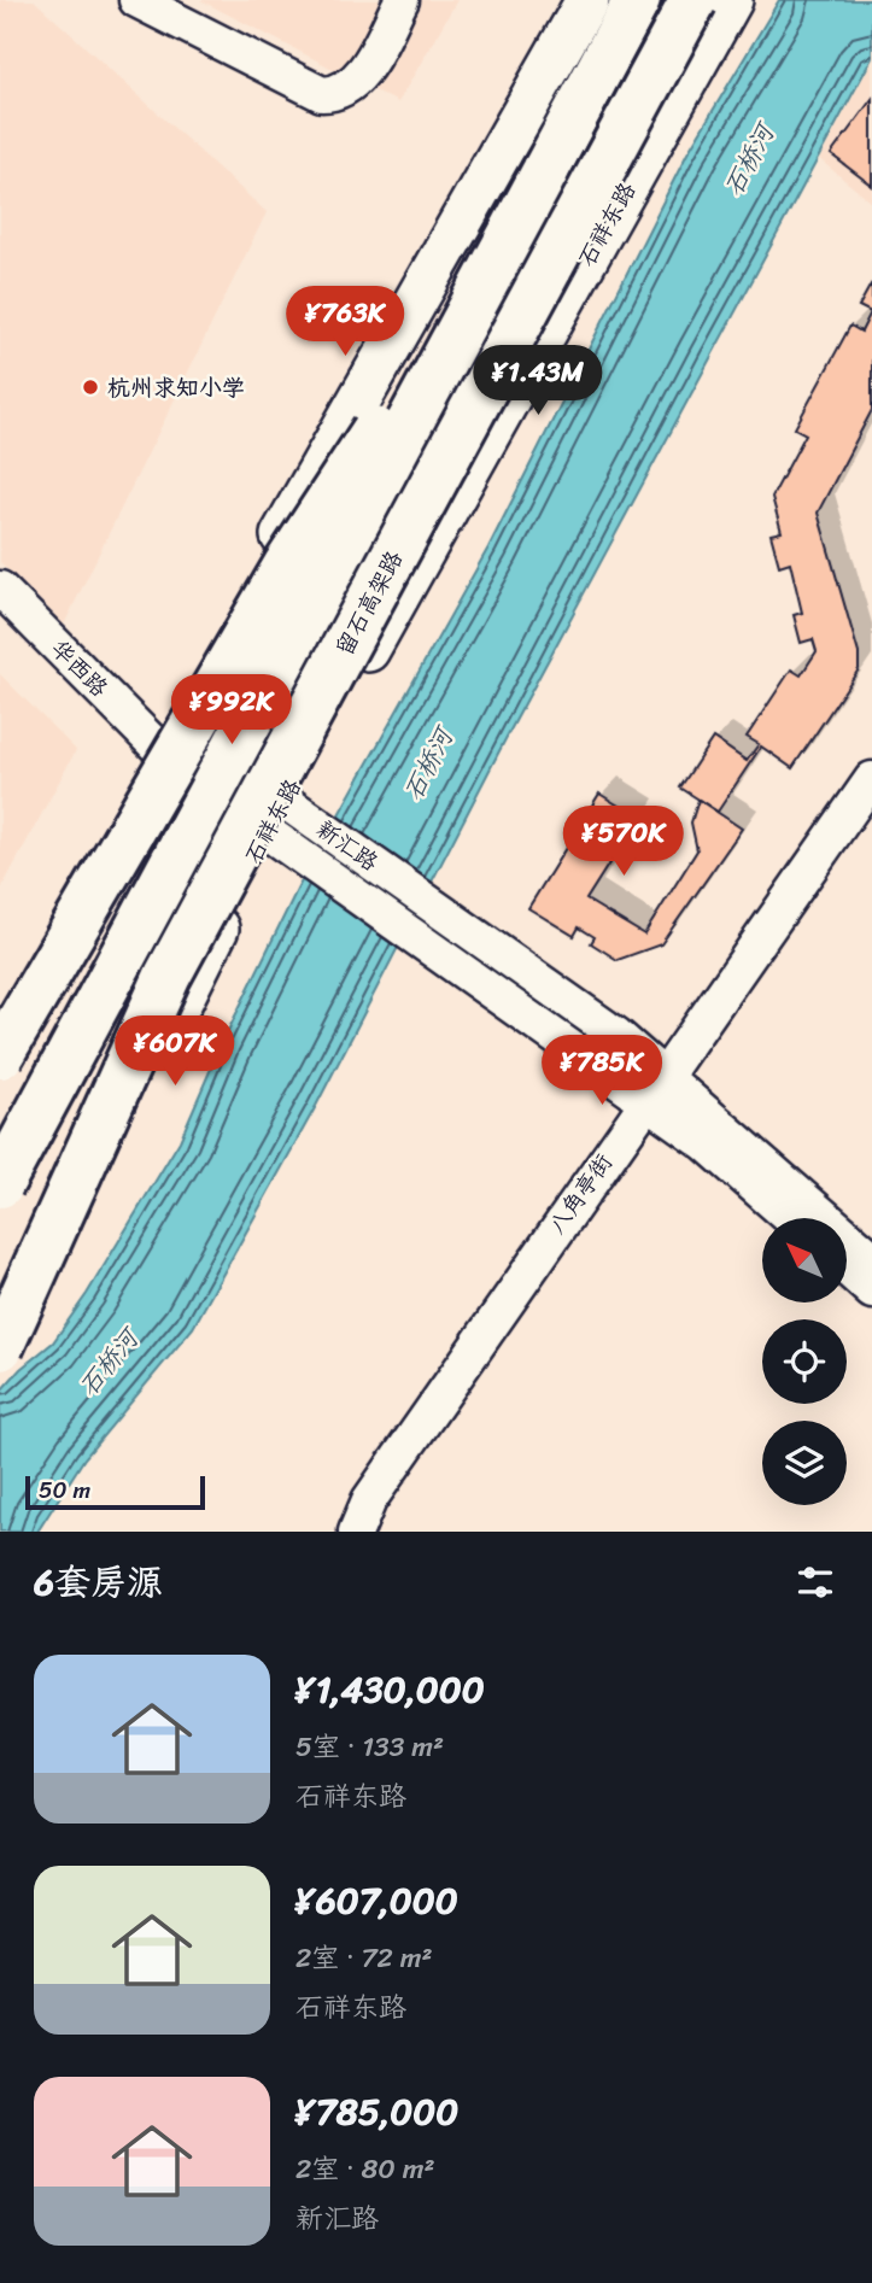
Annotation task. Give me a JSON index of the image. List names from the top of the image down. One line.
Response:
{"streets":{"highway":["留石高架路"],"main road":["石祥东路"],"street":["华西路","新汇路","八角亭街"]},"crossings":[["石祥东路","新汇路"],["华西路","新汇路"],["新汇路","八角亭街"]],"water":["石桥河"],"places":["杭州求知小学"],"scale_bar":"50 m","north":"top left","page":{"price":["¥763K","¥1.43M","¥992K","¥570K","¥607K","¥785K"],"scale":"50 m","heading":"6套房源","list":[{"name":"¥1,430,000","note":"5室 · 133 m² · 石祥东路"},{"name":"¥607,000","note":"2室 · 72 m² · 石祥东路"},{"name":"¥785,000","note":"2室 · 80 m² · 新汇路"}]}}
